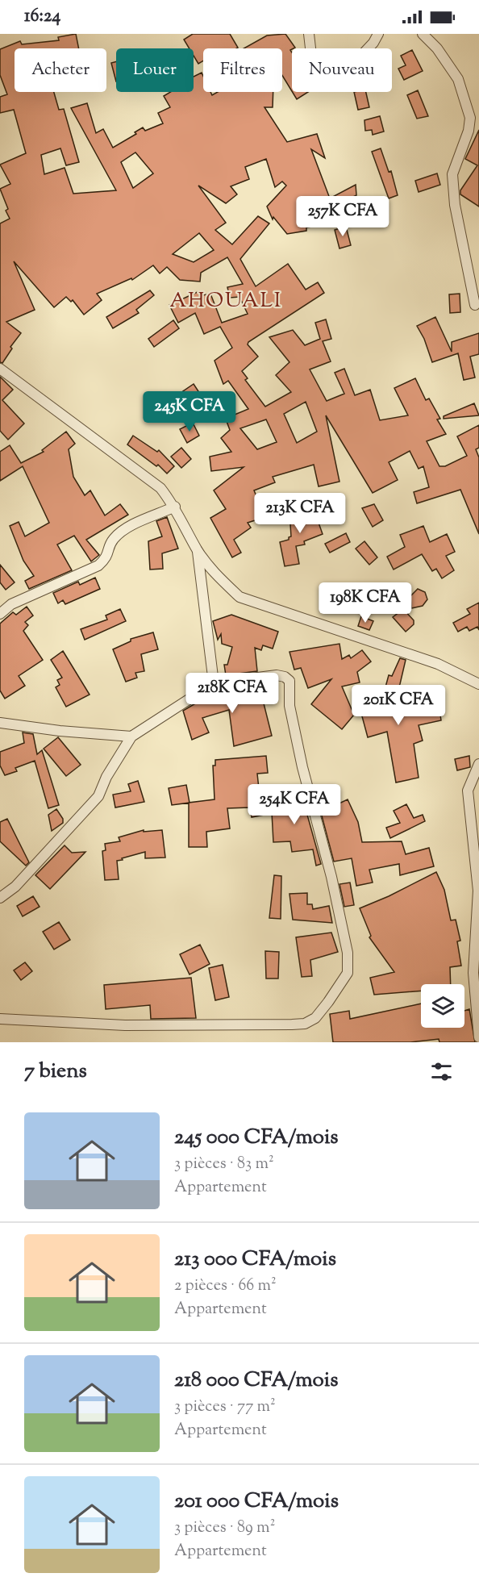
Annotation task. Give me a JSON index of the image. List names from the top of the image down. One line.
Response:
{"districts":["AHOUALI"],"page":{"status":"16:24","chip":["Acheter","Louer","Filtres","Nouveau"],"price":["257K CFA","245K CFA","213K CFA","198K CFA","218K CFA","201K CFA","254K CFA"],"heading":"7 biens","list":[{"name":"245 000 CFA/mois","note":"3 pièces · 83 m² · Appartement"},{"name":"213 000 CFA/mois","note":"2 pièces · 66 m² · Appartement"},{"name":"218 000 CFA/mois","note":"3 pièces · 77 m² · Appartement"},{"name":"201 000 CFA/mois","note":"3 pièces · 89 m² · Appartement"}]}}
